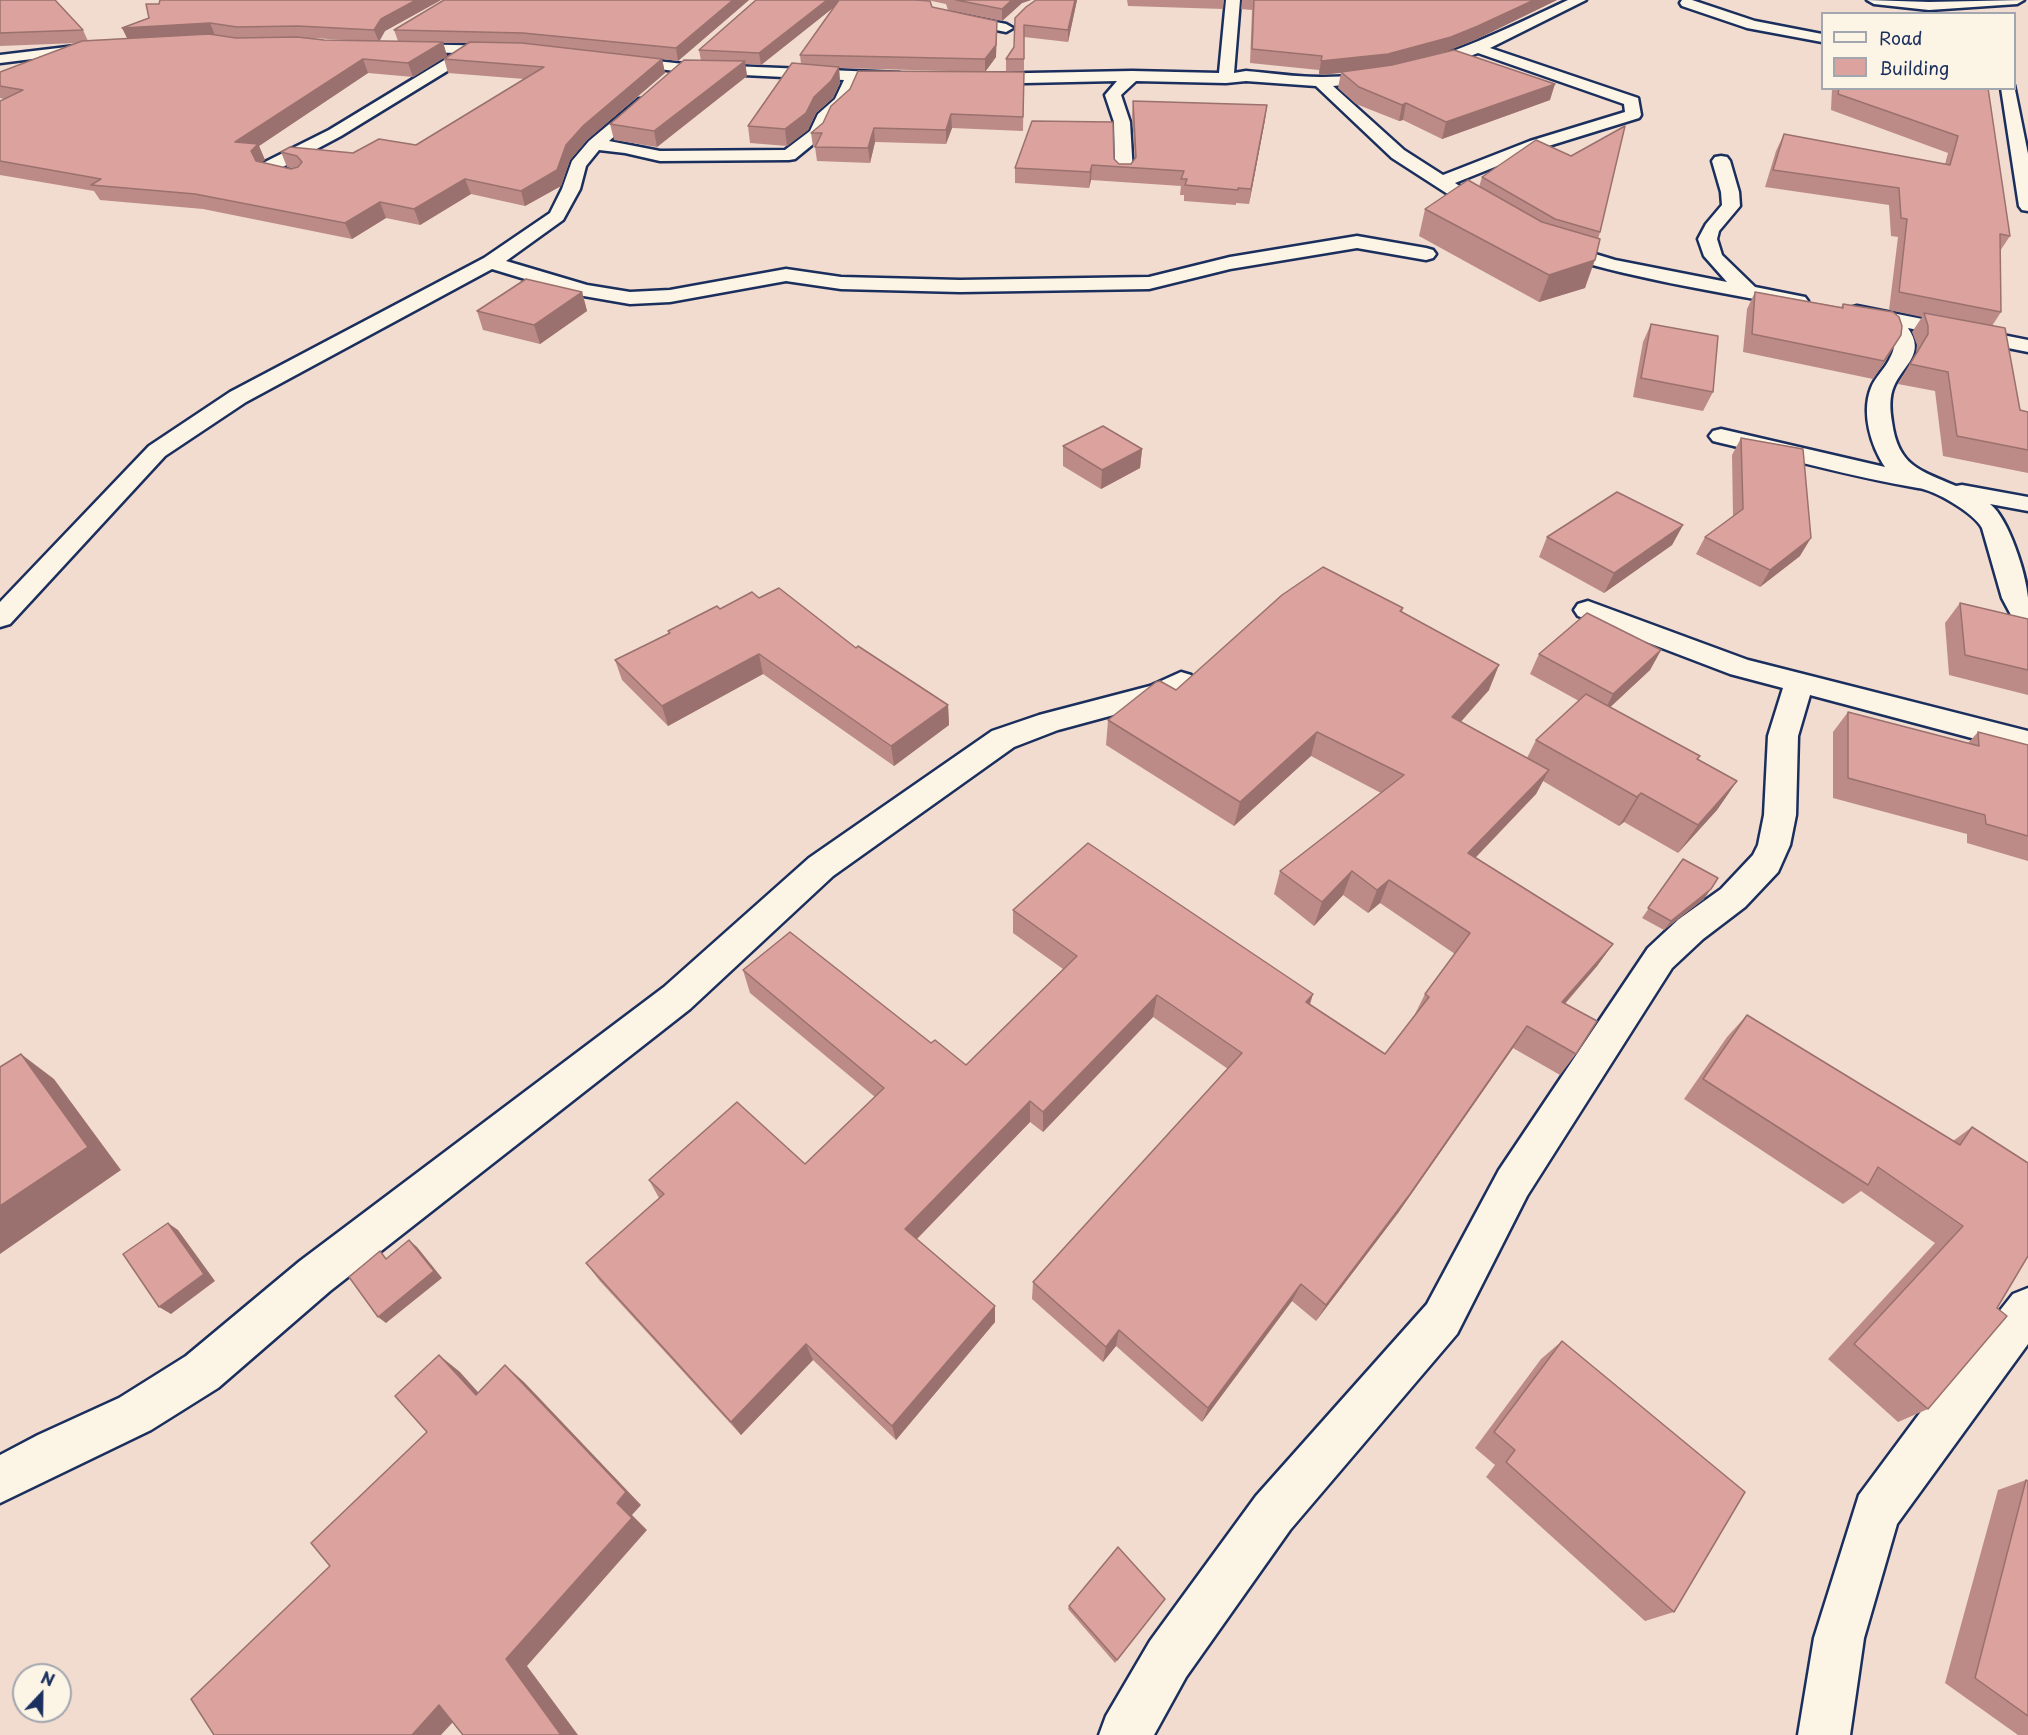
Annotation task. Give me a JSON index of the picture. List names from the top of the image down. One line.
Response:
{"legend":["Road","Building"],"north":"top"}
